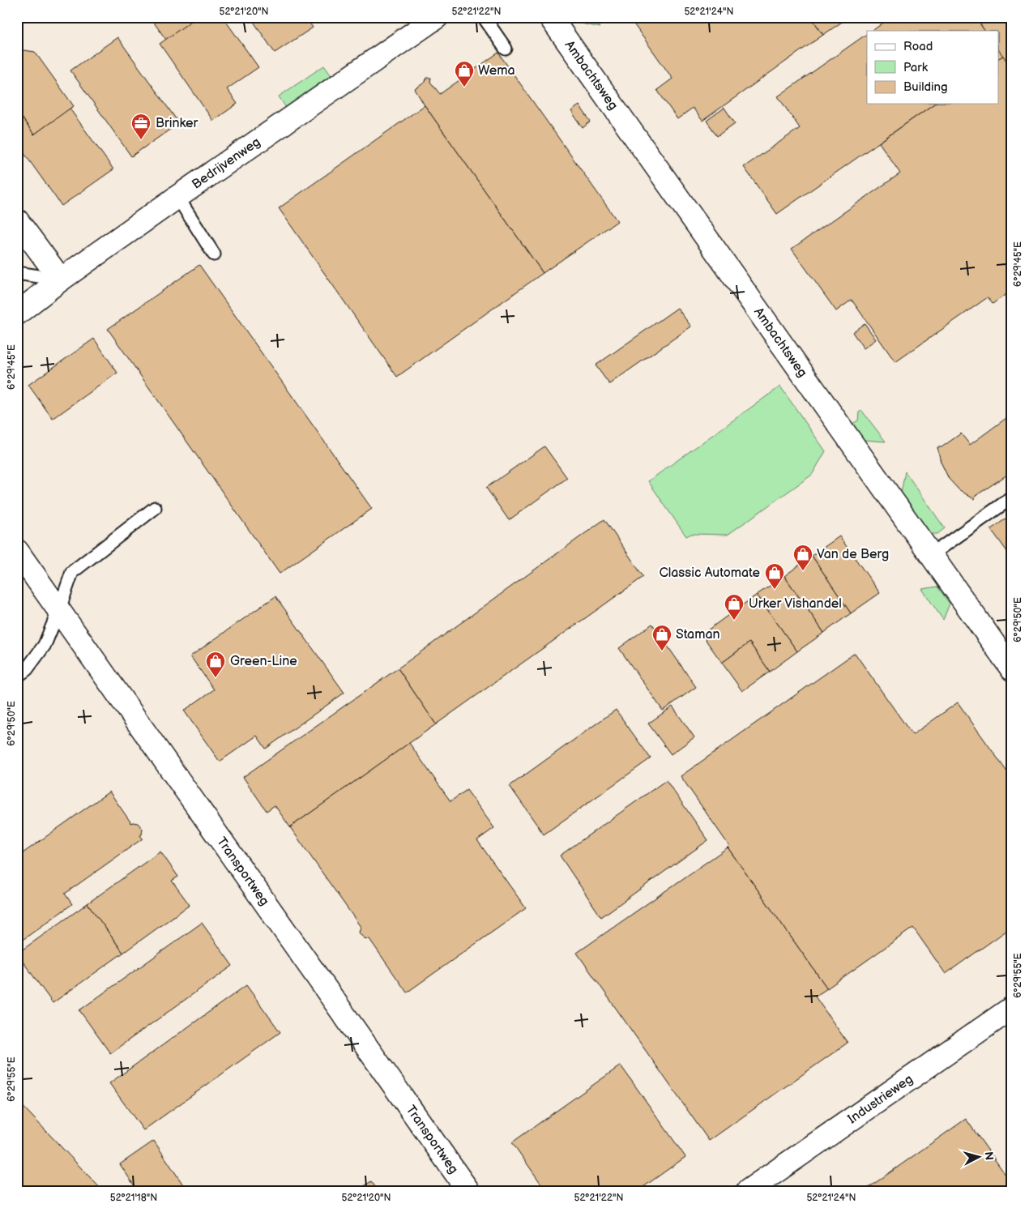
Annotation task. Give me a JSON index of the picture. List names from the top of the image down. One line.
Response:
{"streets":{"street":["Ambachtsweg","Bedrijvenweg","Transportweg","Industrieweg"]},"places":{"shop":["Wema","Van de Berg","Classic Automate","Urker Vishandel","Staman","Green-Line"],"office":["Brinker"]},"legend":["Road","Park","Building"],"north":"right","coordinates":["52°21'20\"N","52°21'22\"N","52°21'24\"N","6°29'45\"E","6°29'50\"E","6°29'55\"E","52°21'18\"N"]}
